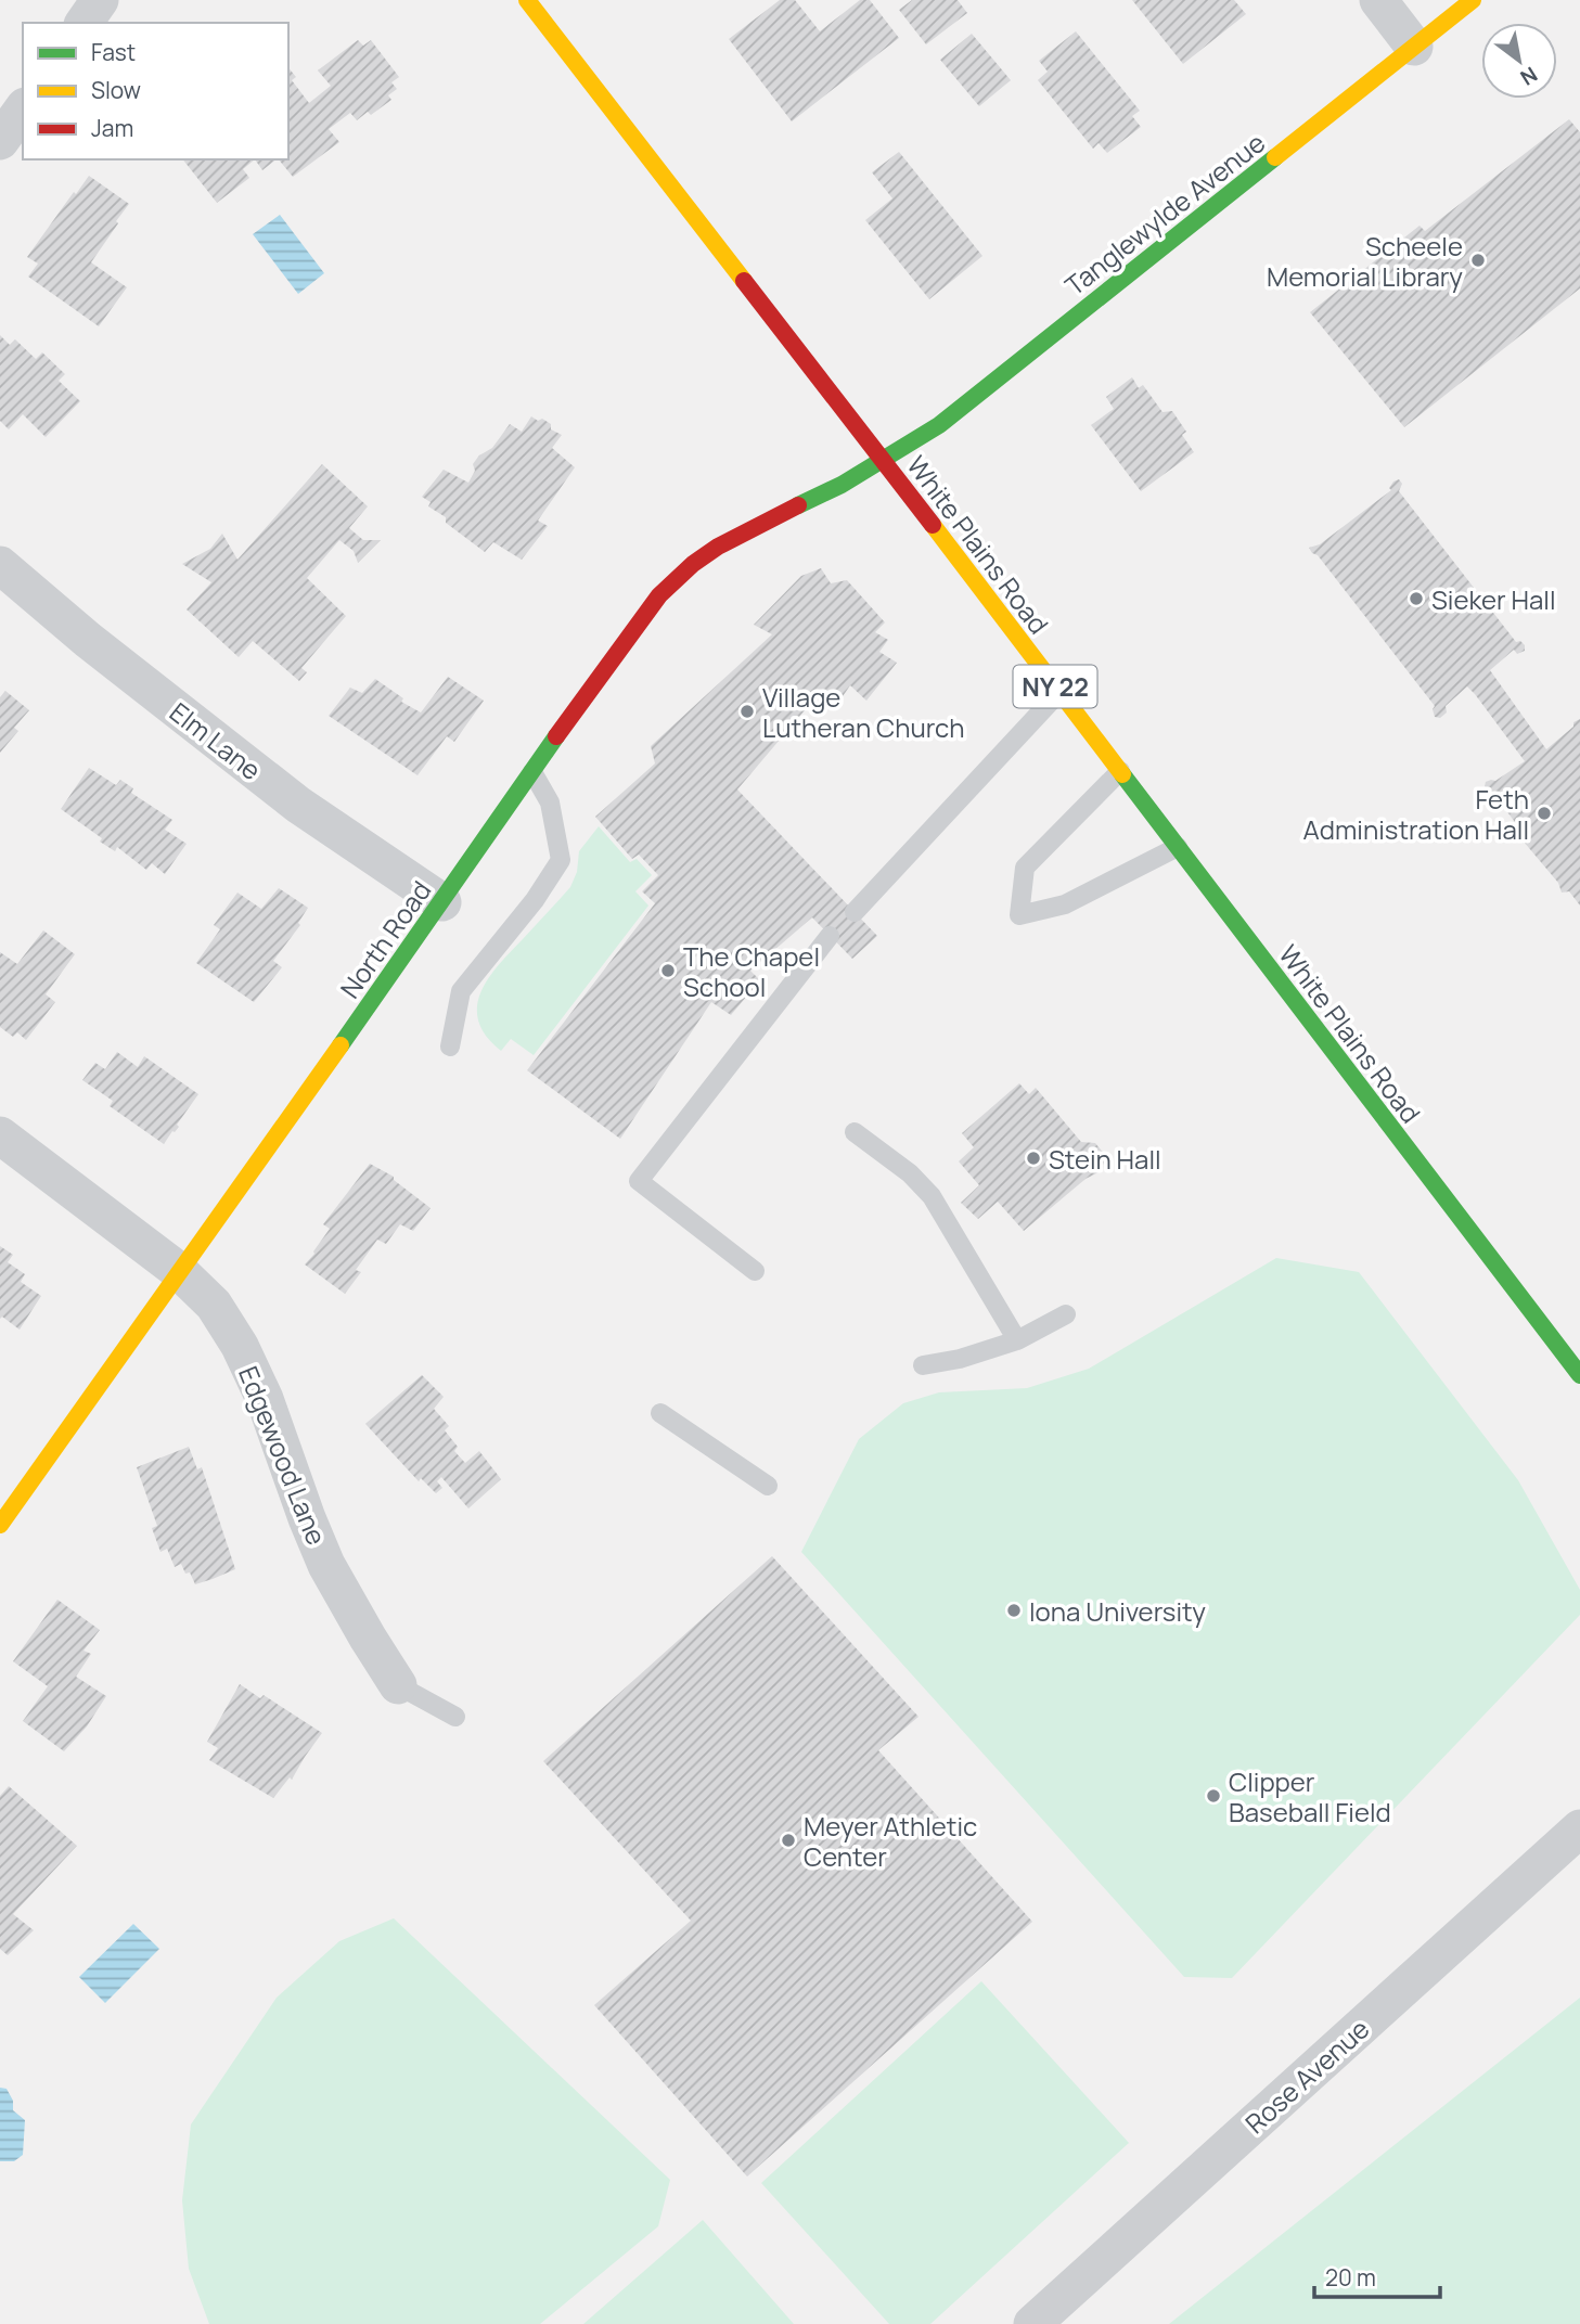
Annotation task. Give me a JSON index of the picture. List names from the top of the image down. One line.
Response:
{"streets":{"street":["Tanglewylde Avenue","White Plains Road","NY 22","Elm Lane","North Road","Edgewood Lane","Rose Avenue"]},"crossings":[["Tanglewylde Avenue","White Plains Road"],["Tanglewylde Avenue","North Road"],["White Plains Road","North Road"],["Elm Lane","North Road"],["North Road","Edgewood Lane"]],"places":["Scheele Memorial Library","Sieker Hall","Village Lutheran Church","Feth Administration Hall","The Chapel School","Stein Hall","Iona University","Clipper Baseball Field","Meyer Athletic Center"],"legend":["Fast","Slow","Jam"],"scale_bar":"20 m","north":"bottom right"}
